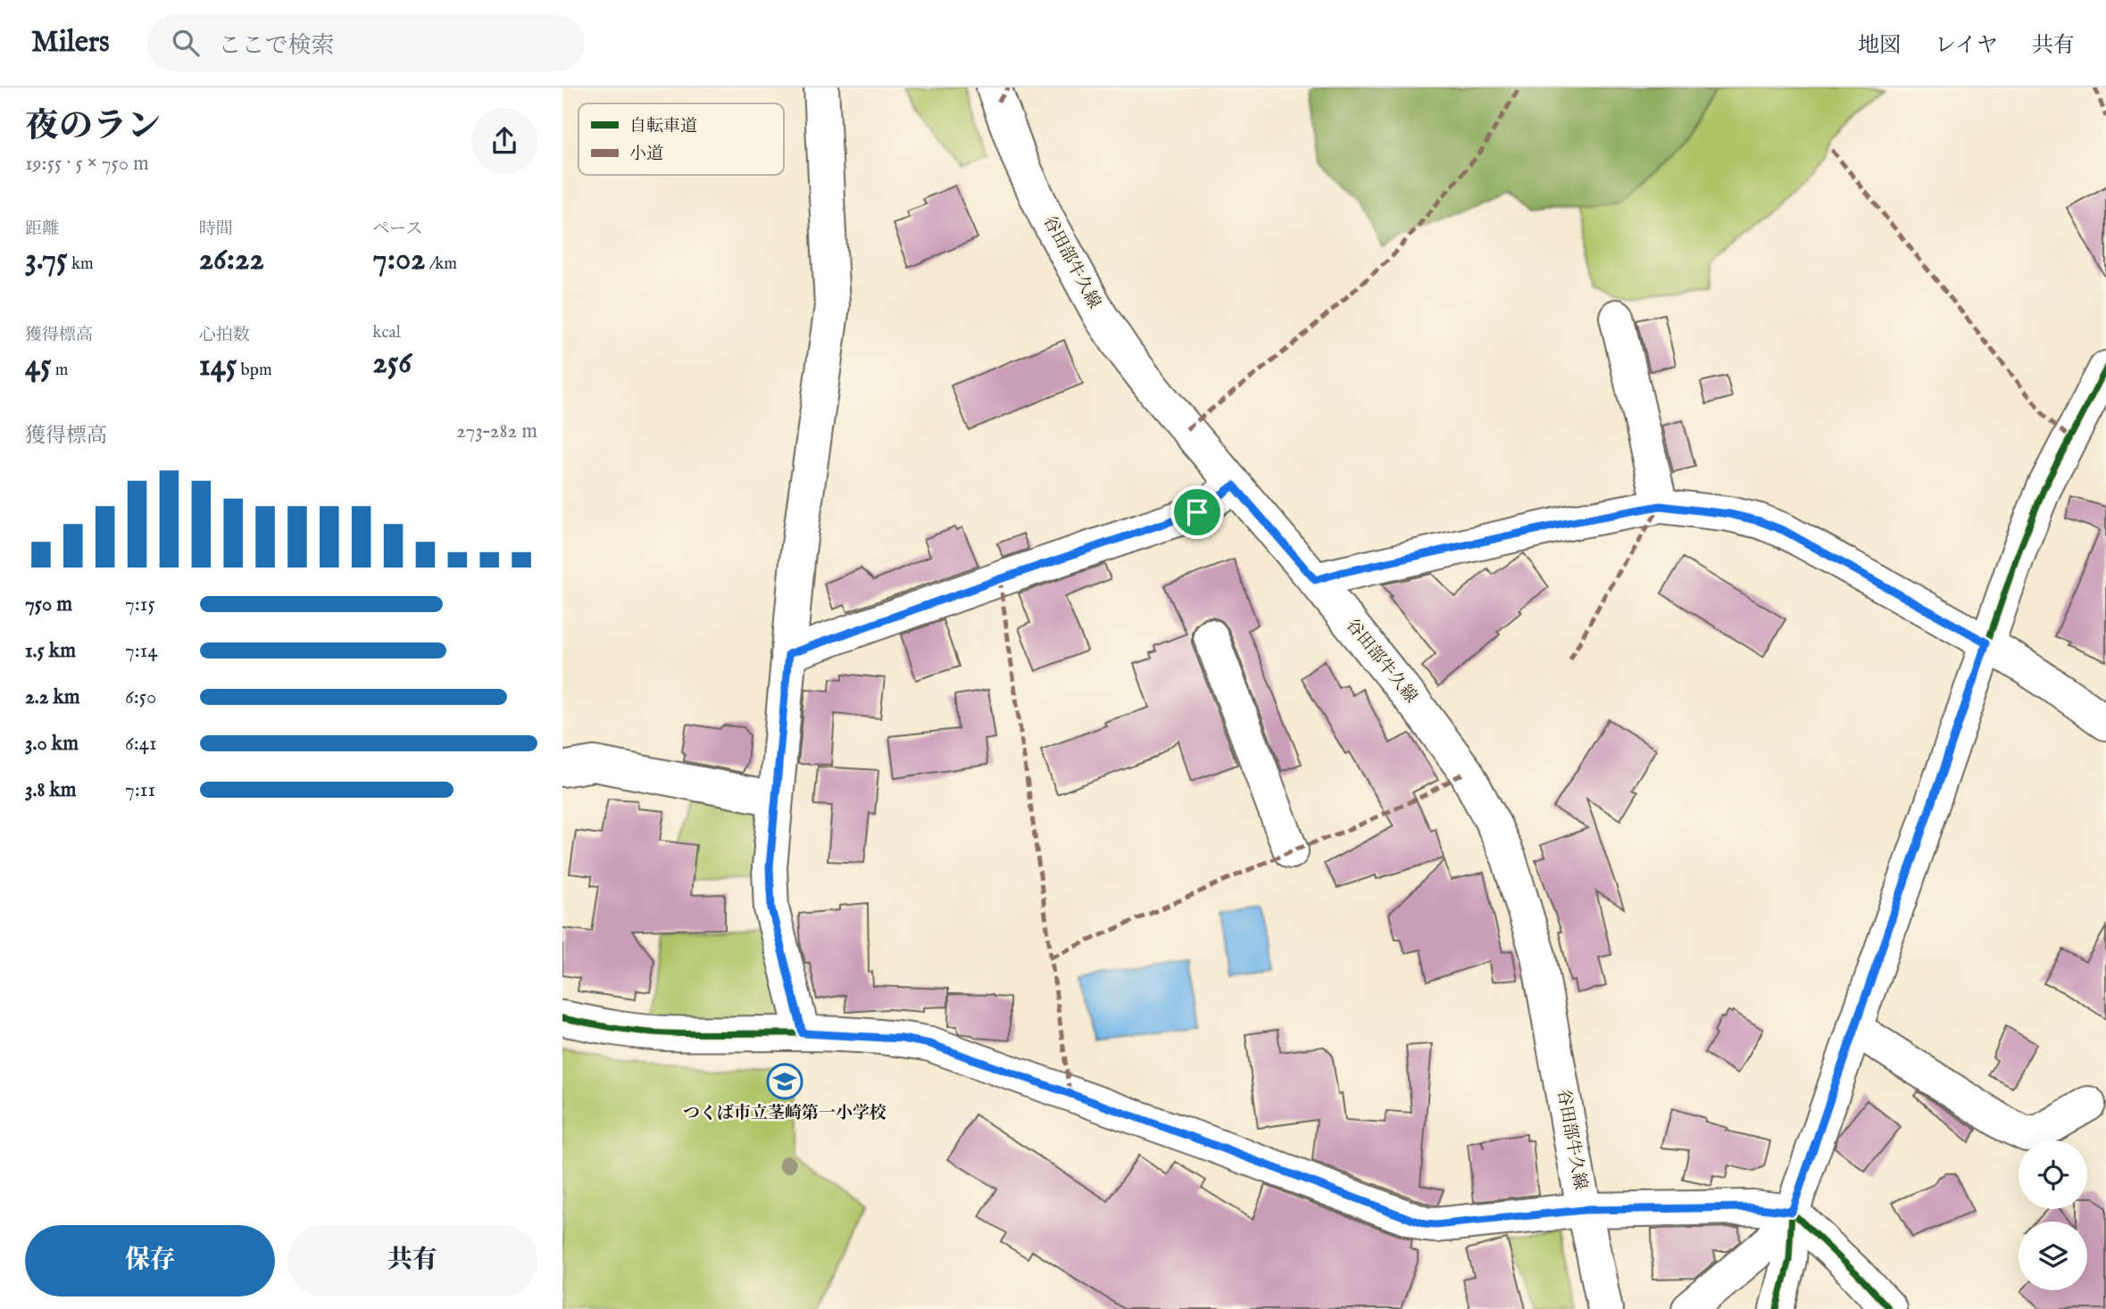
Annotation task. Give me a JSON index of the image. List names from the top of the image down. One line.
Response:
{"streets":{"street":["谷田部牛久線"]},"places":{"school or university":["つくば市立茎崎第一小学校"]},"legend":["自転車道","小道"],"page":{"header":"Milers","search":"ここで検索","nav":["地図","レイヤ","共有"],"heading":["夜のラン","19:55 · 5 × 750 m"],"stats":[["距離","3.75 km"],["時間","26:22"],["ペース","7:02 /km"],["獲得標高","45 m"],["心拍数","145 bpm"],["kcal","256"]],"chart":["獲得標高","273–282 m"],"list":[{"name":"750 m","note":"7:15"},{"name":"1.5 km","note":"7:14"},{"name":"2.2 km","note":"6:50"},{"name":"3.0 km","note":"6:41"},{"name":"3.8 km","note":"7:11"}],"buttons":["保存","共有"]}}
